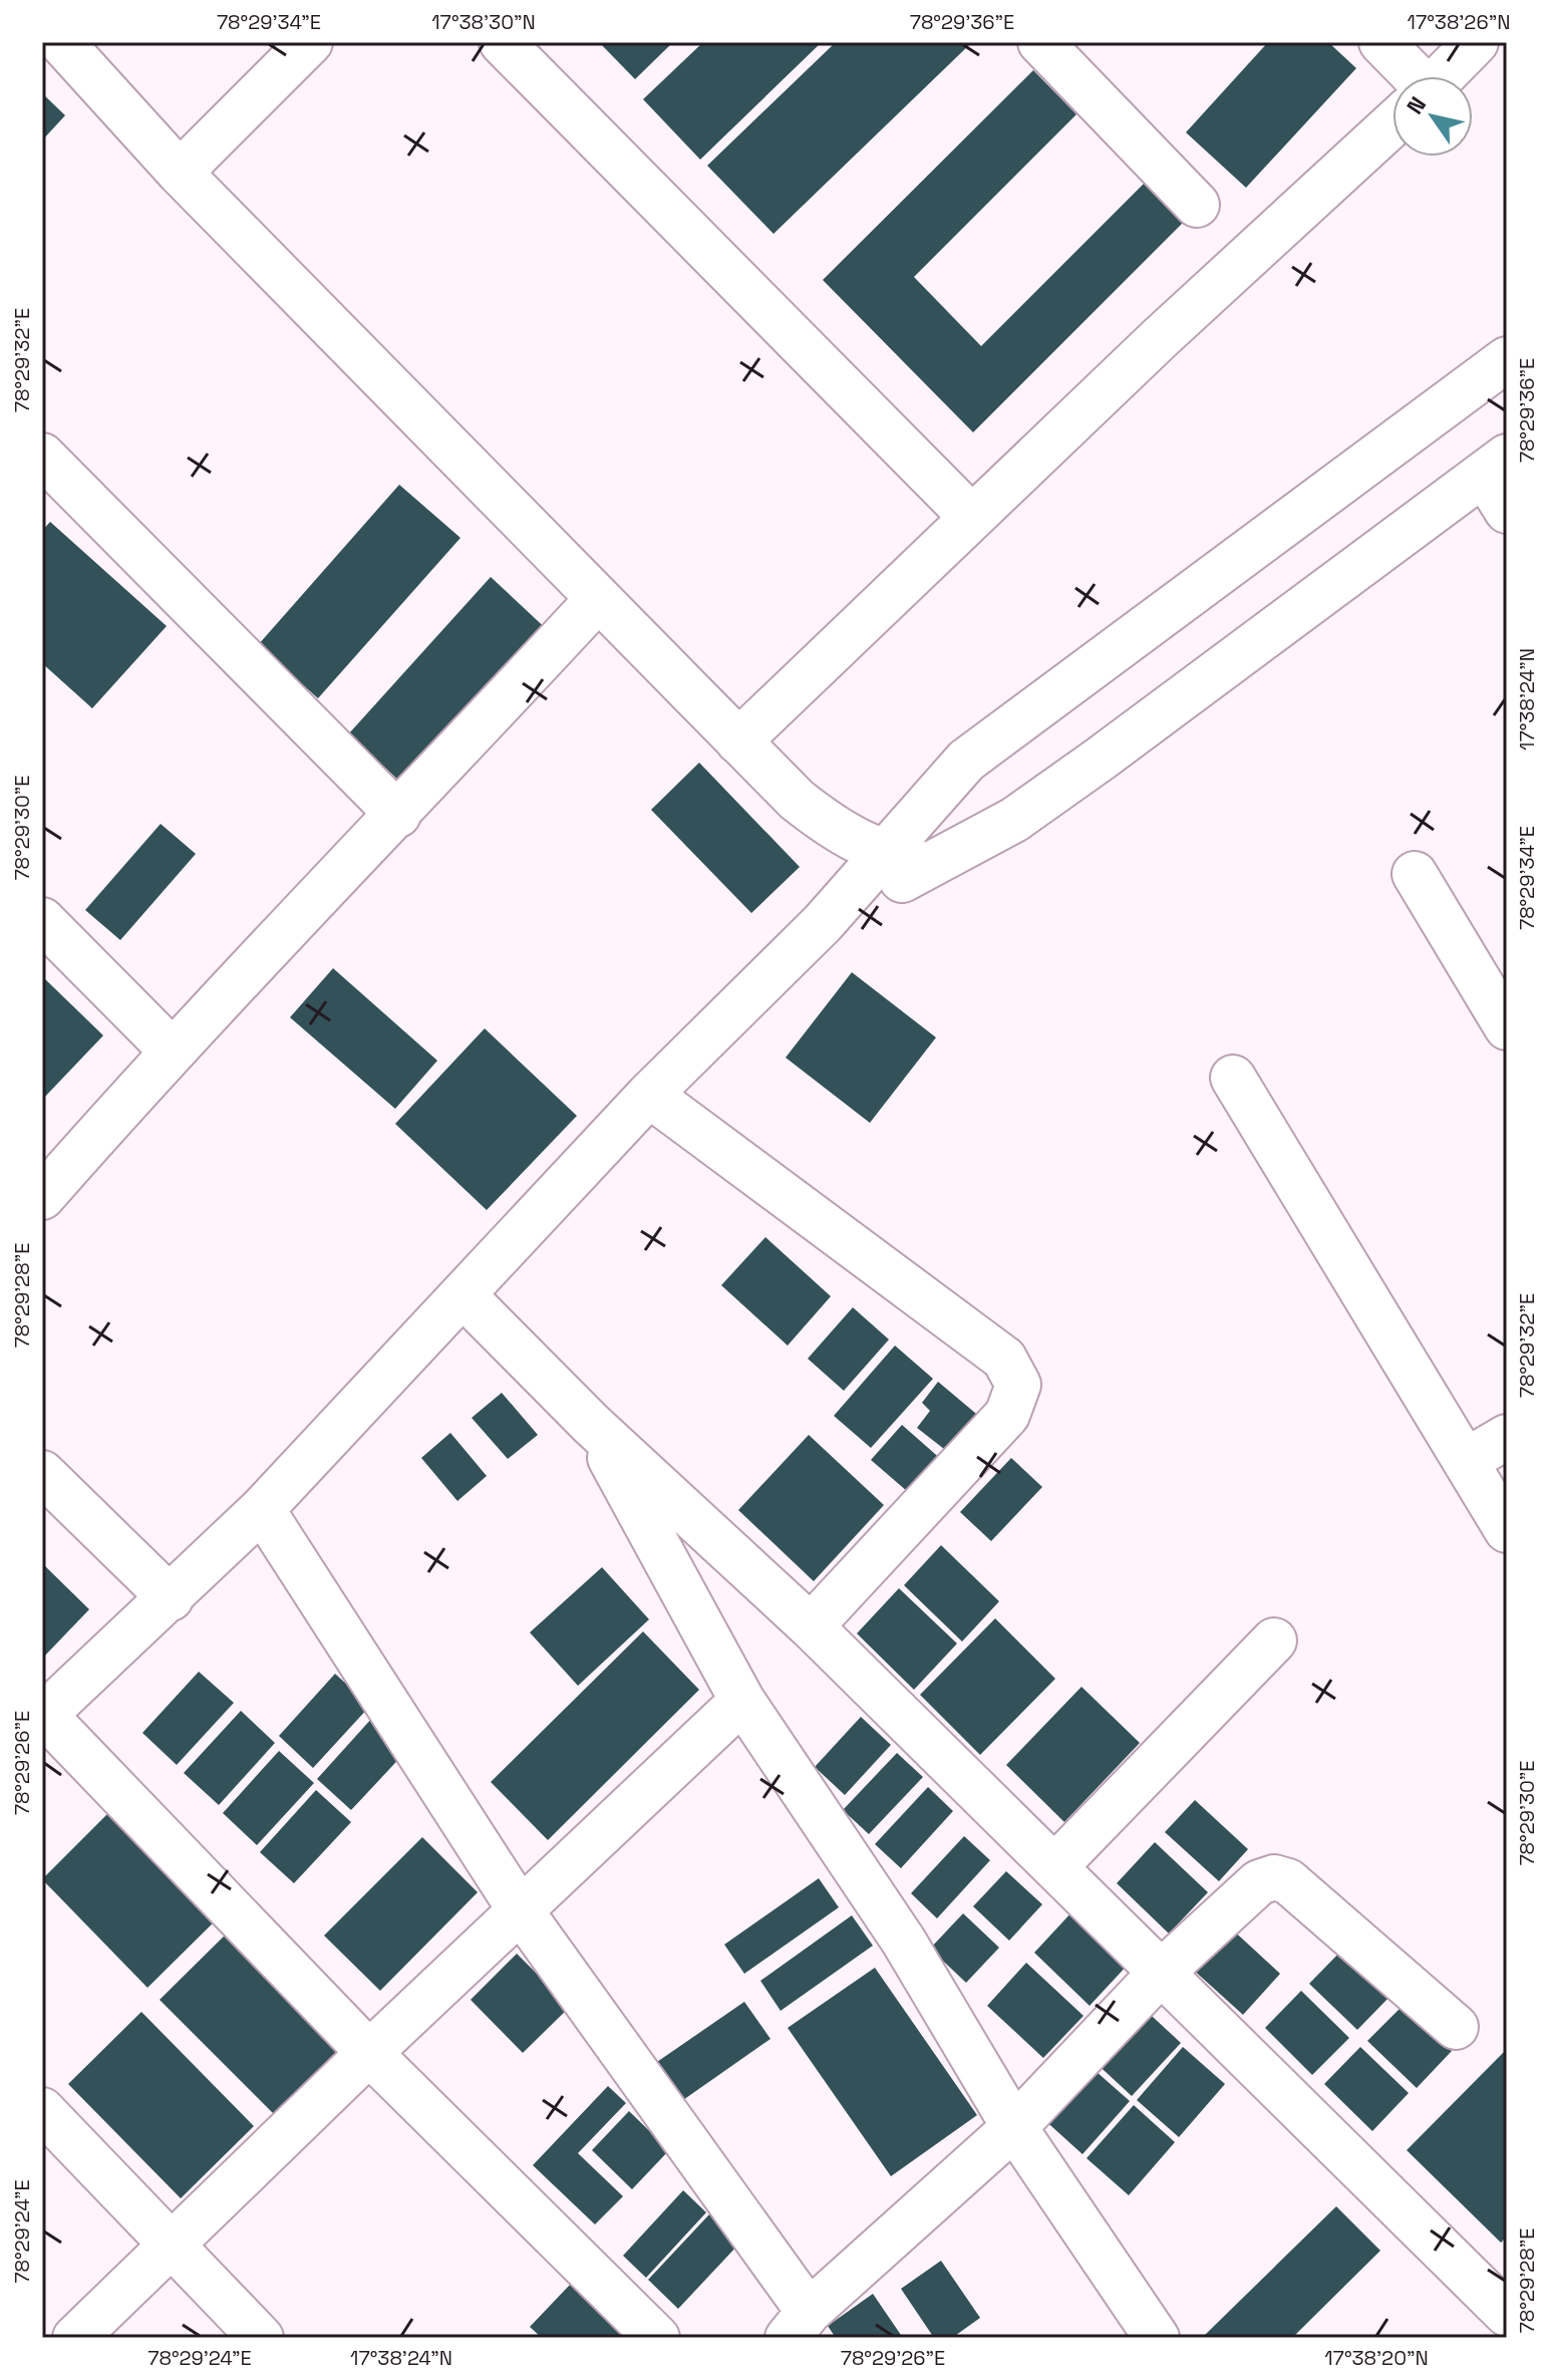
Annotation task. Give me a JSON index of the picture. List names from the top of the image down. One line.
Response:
{"north":"top left","coordinates":["78°29'34\"E","17°38'30\"N","78°29'36\"E","17°38'26\"N","78°29'32\"E","17°38'24\"N","78°29'30\"E","78°29'28\"E","78°29'26\"E","78°29'24\"E","17°38'20\"N"]}
